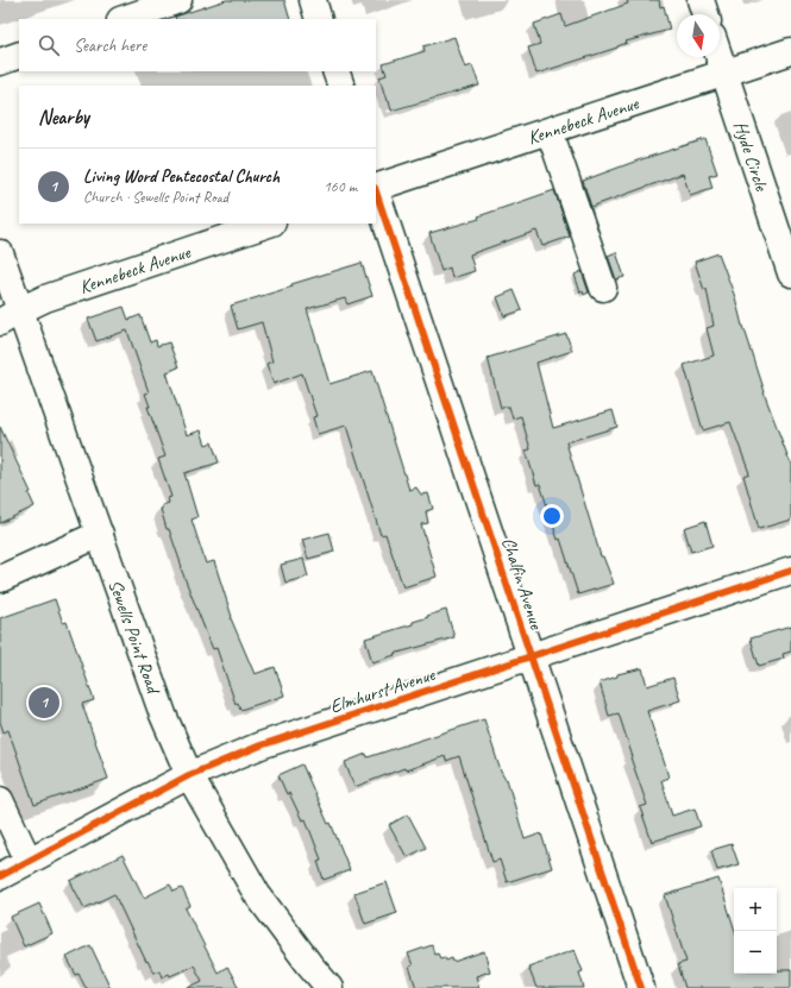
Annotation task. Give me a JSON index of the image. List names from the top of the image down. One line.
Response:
{"streets":{"street":["Kennebeck Avenue","Hyde Circle","Chalfin Avenue","Sewells Point Road","Elmhurst Avenue"]},"crossings":[["Kennebeck Avenue","Hyde Circle"],["Kennebeck Avenue","Sewells Point Road"],["Chalfin Avenue","Elmhurst Avenue"],["Sewells Point Road","Elmhurst Avenue"]],"north":"bottom","page":{"search":"Search here","heading":"Nearby","list":[{"mark":"1","name":"Living Word Pentecostal Church","note":"Church · Sewells Point Road","value":"160 m"}],"pins":"1","map_buttons":["+","−"]}}
